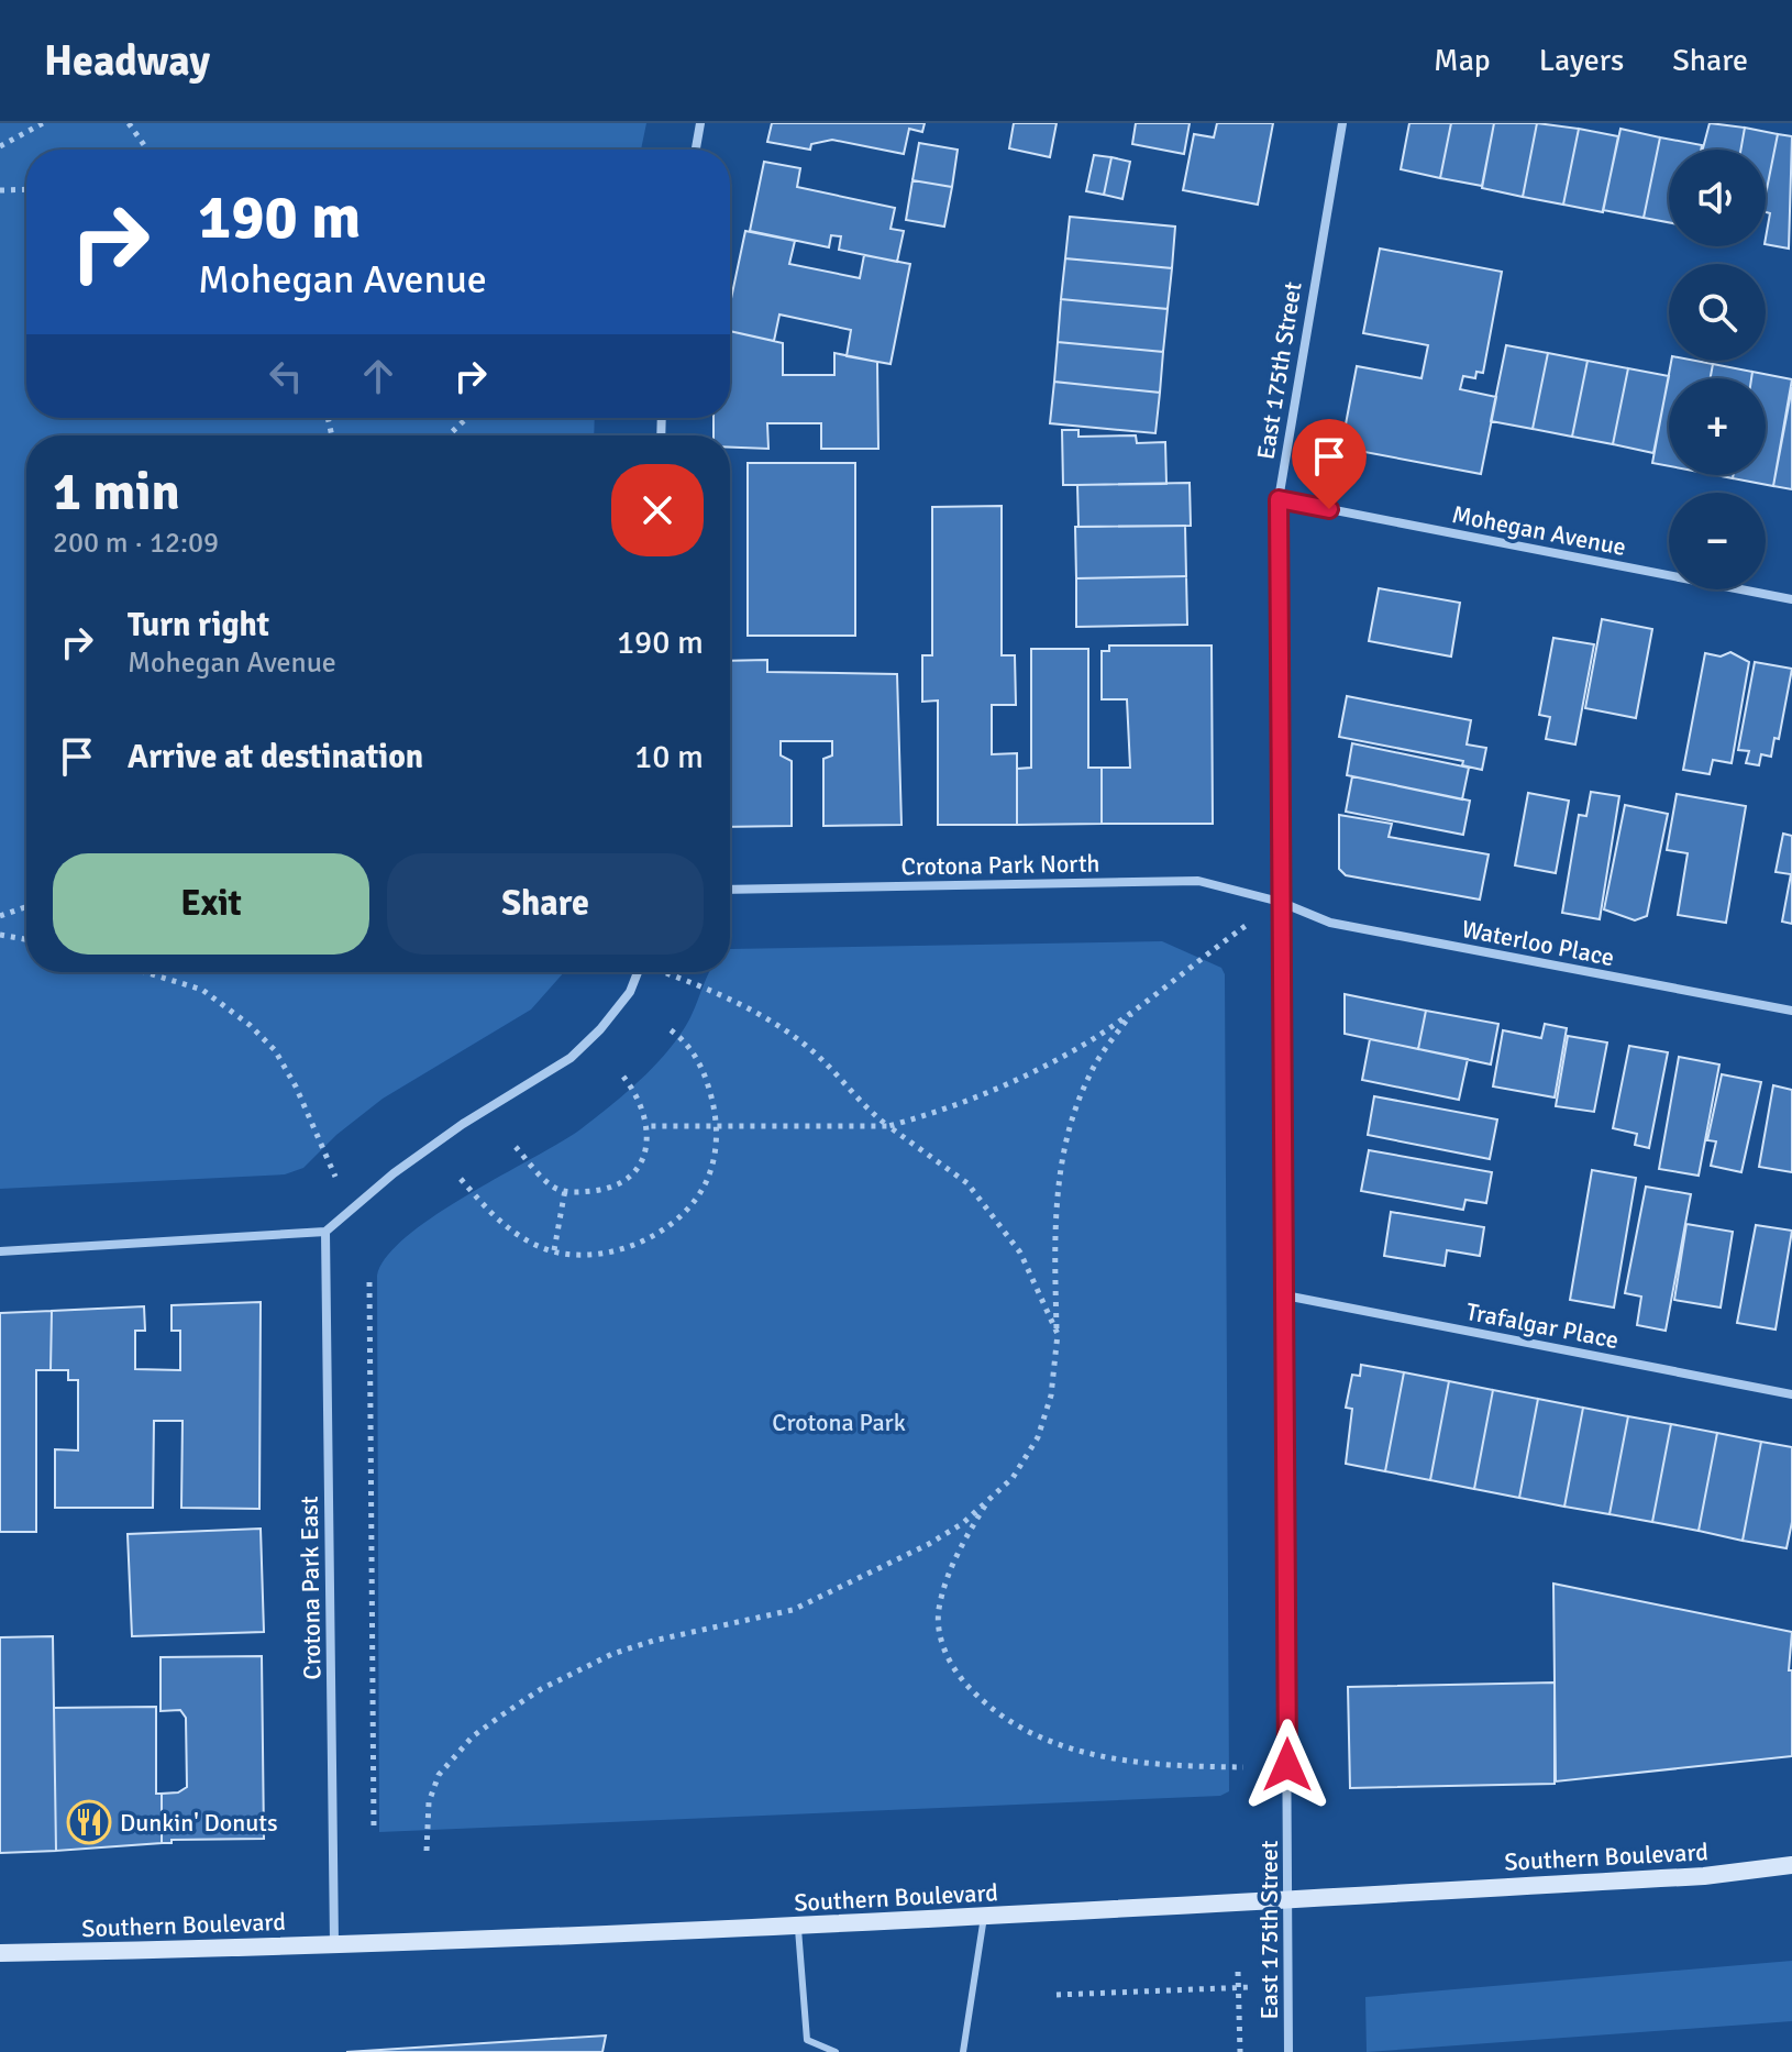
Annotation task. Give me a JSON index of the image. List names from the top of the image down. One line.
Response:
{"streets":{"main road":["Southern Boulevard"],"street":["East 175th Street","Mohegan Avenue","Crotona Park North","Waterloo Place","Trafalgar Place","Crotona Park East"]},"crossings":[["East 175th Street","Mohegan Avenue"],["East 175th Street","Crotona Park North"],["East 175th Street","Waterloo Place"],["East 175th Street","Trafalgar Place"],["East 175th Street","Southern Boulevard"],["Crotona Park North","Waterloo Place"],["Crotona Park East","Southern Boulevard"]],"parks":["Crotona Park"],"places":{"restaurant":["Dunkin' Donuts"]},"page":{"header":"Headway","nav":["Map","Layers","Share"],"map_buttons":["+","−"],"turn":["190 m","Mohegan Avenue"],"heading":["1 min","200 m · 12:09"],"list":[{"name":"Turn right","note":"Mohegan Avenue","value":"190 m"},{"name":"Arrive at destination","value":"10 m"}],"buttons":["Exit","Share"]}}
